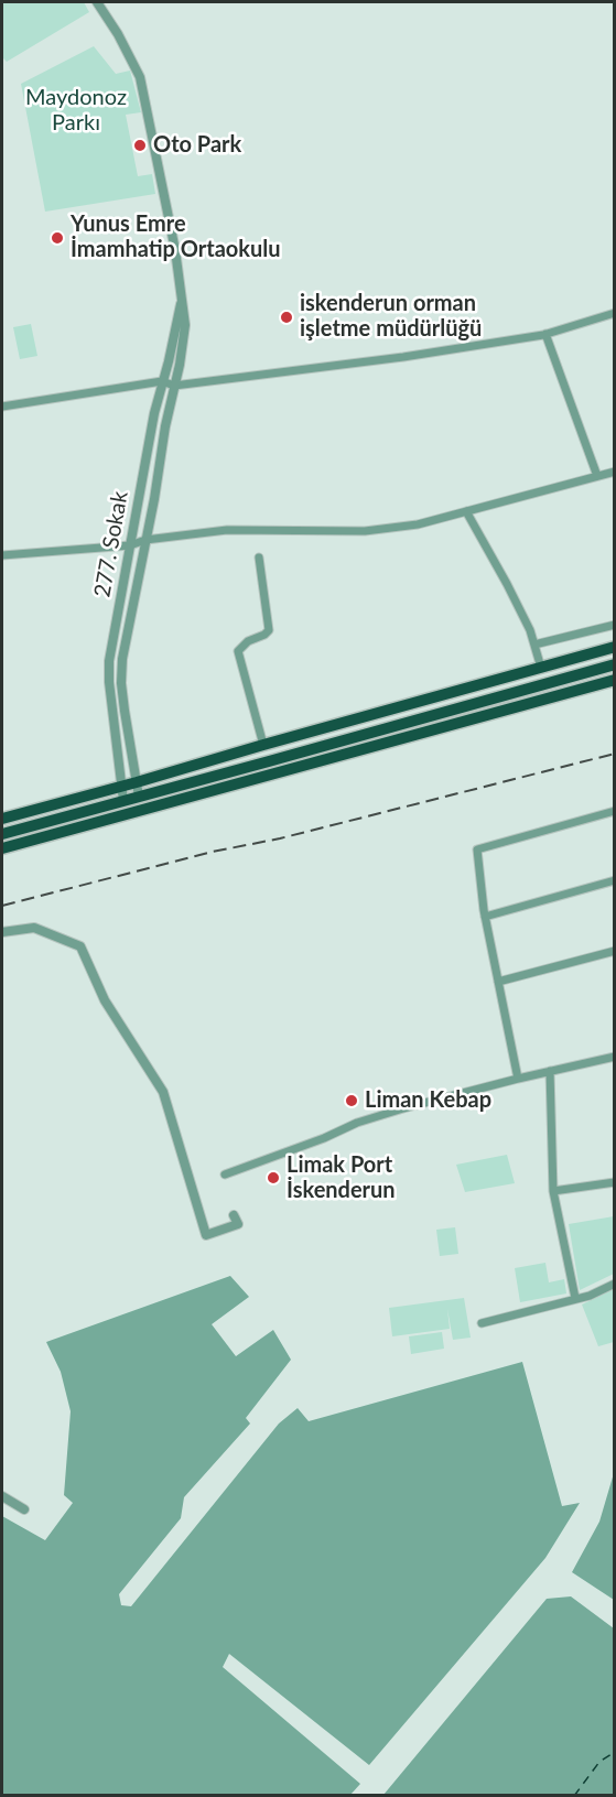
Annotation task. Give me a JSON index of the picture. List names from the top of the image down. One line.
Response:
{"streets":{"street":["277. Sokak"]},"parks":["Maydonoz Parkı"],"places":["Oto Park","Yunus Emre İmamhatip Ortaokulu","iskenderun orman işletme müdürlüğü","Liman Kebap","Limak Port İskenderun"]}
